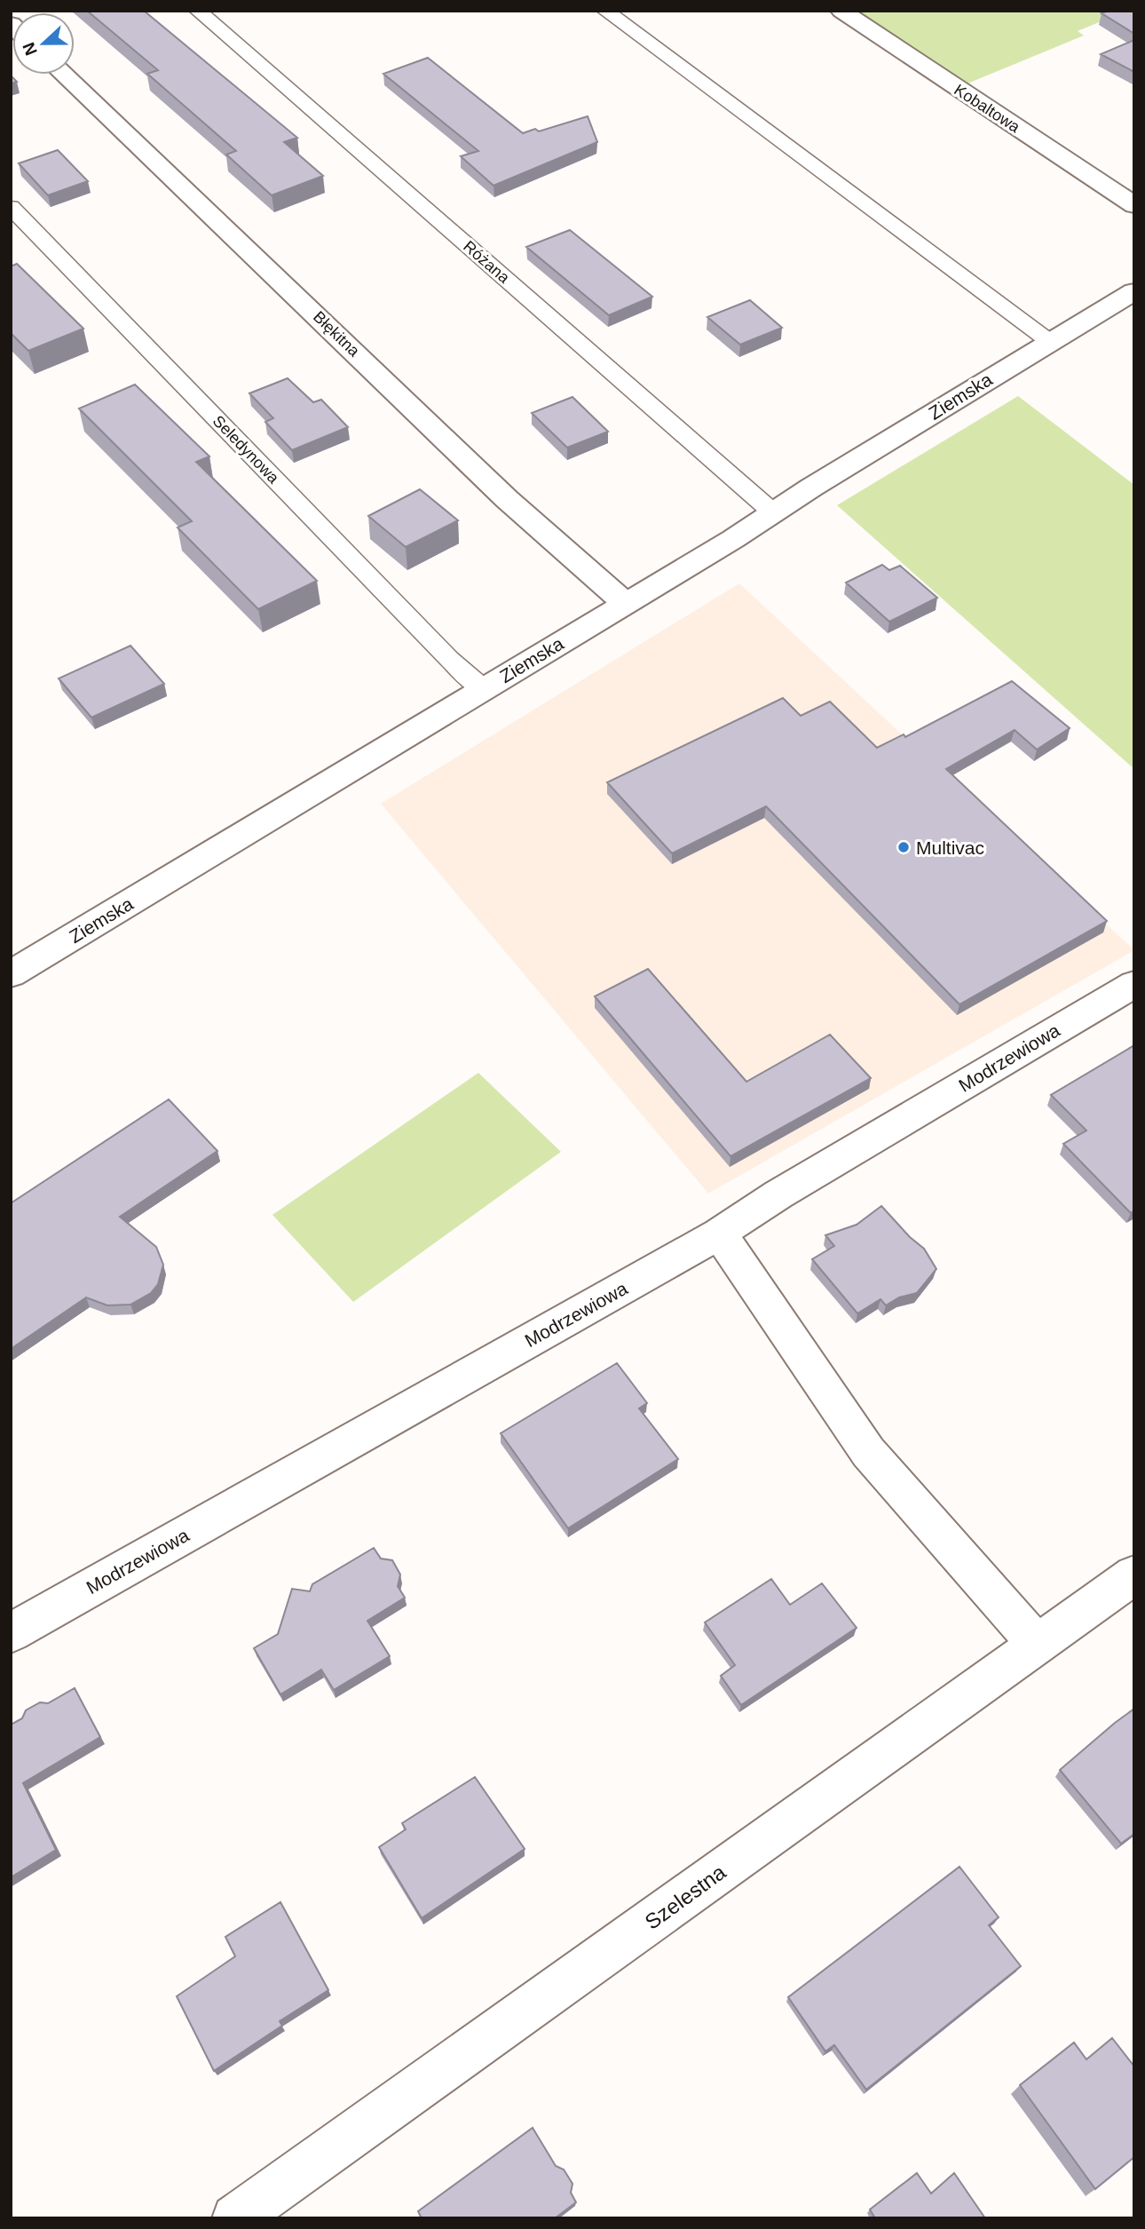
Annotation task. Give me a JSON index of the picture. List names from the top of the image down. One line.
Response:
{"streets":{"street":["Kobaltowa","Błękitna","Ziemska","Modrzewiowa","Szelestna"],"lane":["Różana","Seledynowa"]},"crossings":[["Różana","Ziemska"],["Błękitna","Ziemska"],["Ziemska","Seledynowa"]],"places":["Multivac"],"north":"left"}
